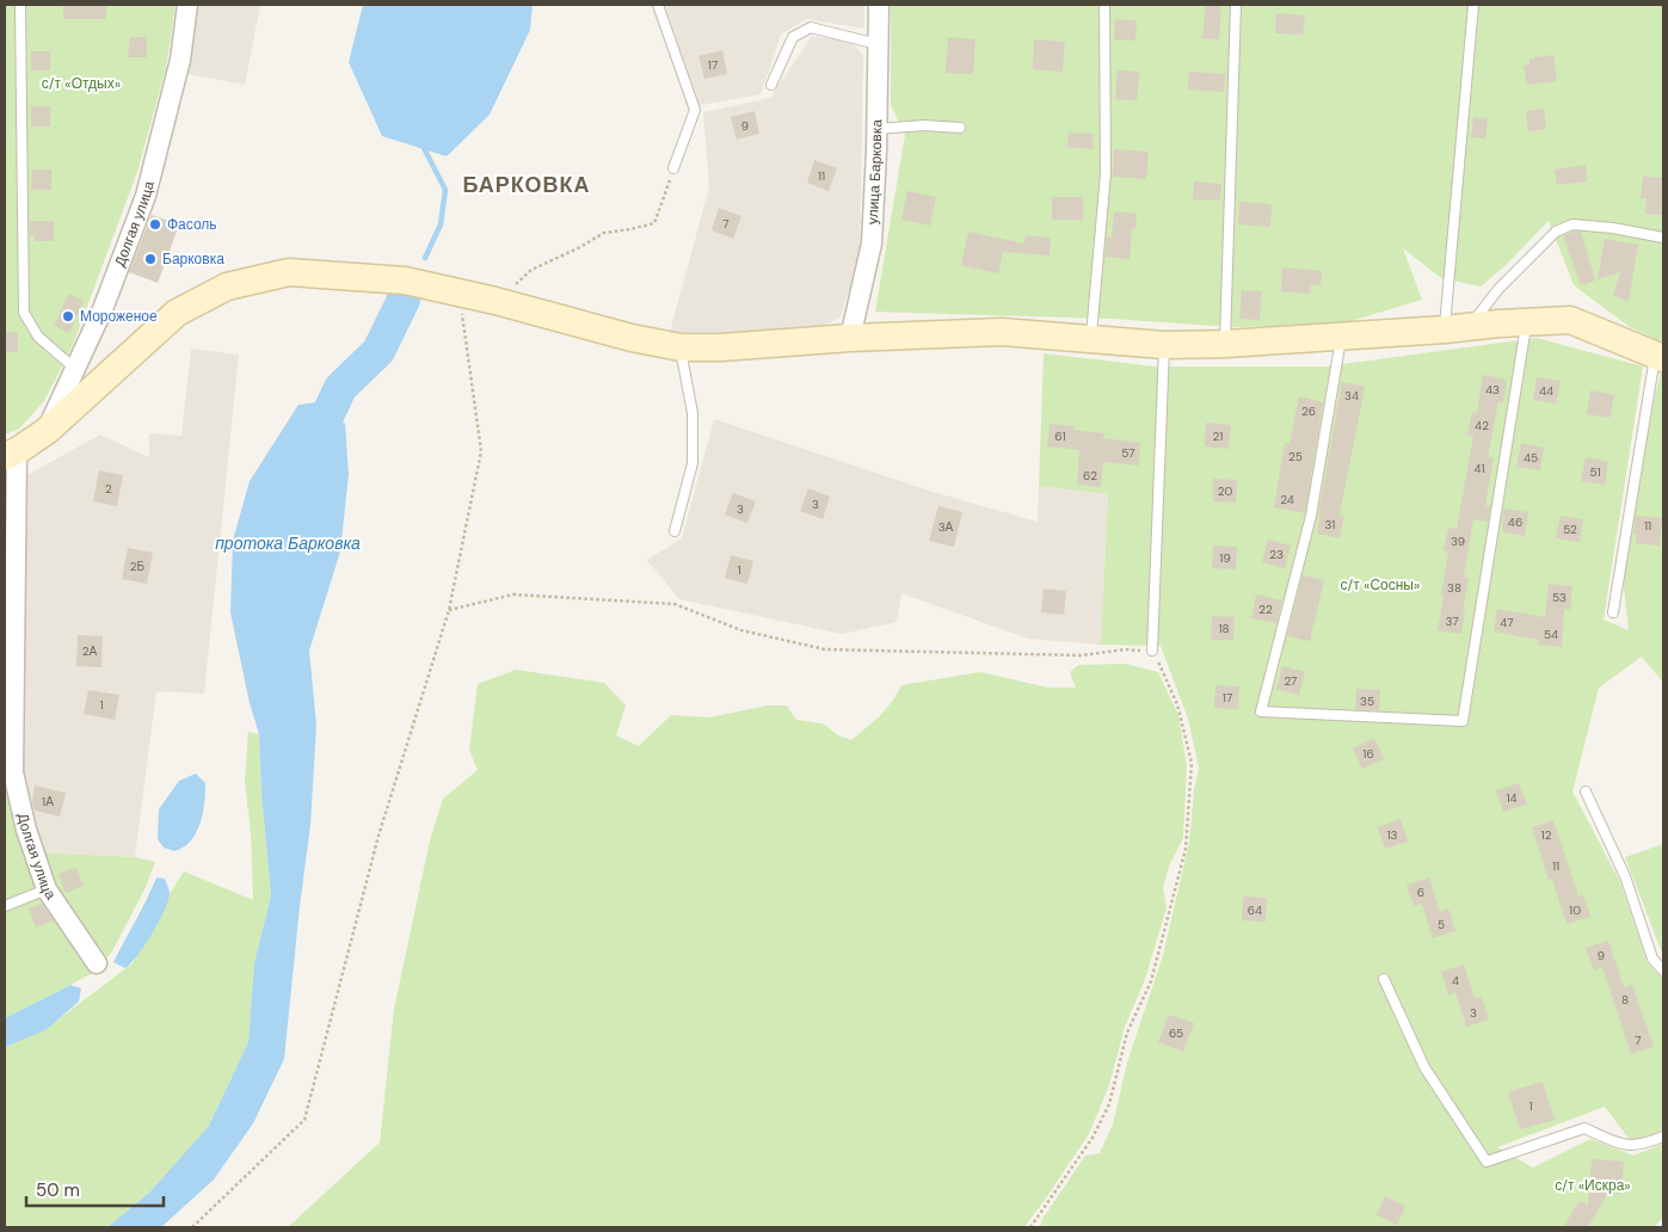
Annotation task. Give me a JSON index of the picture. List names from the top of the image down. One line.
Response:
{"streets":{"street":["улица Барковка","Долгая улица"]},"districts":["БАРКОВКА"],"water":["протока Барковка"],"parks":["с/т «Отдых»","с/т «Сосны»","с/т «Искра»"],"places":["Фасоль","Барковка","Мороженое"],"house_numbers":["17","9","11","7","43","44","34","26","42","61","21","57","25","45","41","51","62","2","20","24","3","3","46","31","11","3А","52","39","23","19","2Б","1","38","53","22","37","47","18","54","2А","27","17","35","1","16","14","1А","13","12","11","6","64","10","5","9","4","8","3","65","7","1"],"scale_bar":"50 m"}
